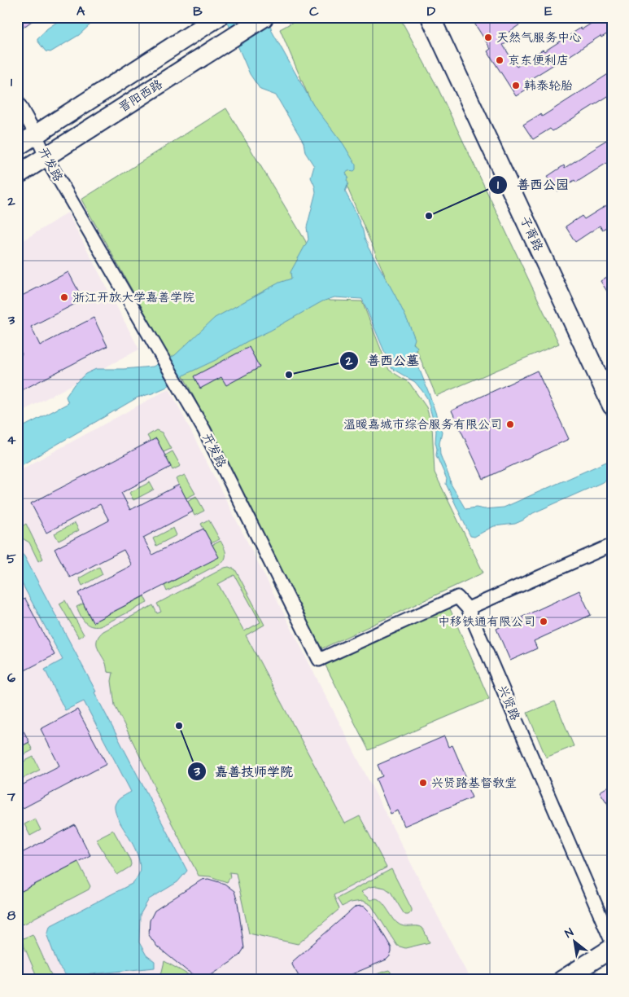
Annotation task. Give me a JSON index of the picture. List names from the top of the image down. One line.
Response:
{"streets":{"main road":["晋阳西路","子胥路"],"street":["开发路","兴贤路"]},"crossings":[["晋阳西路","开发路"],["开发路","兴贤路"]],"places":["天然气服务中心","京东便利店","韩泰轮胎","善西公园","浙江开放大学嘉善学院","善西公墓","温暖嘉城市综合服务有限公司","中移铁通有限公司","嘉善技师学院","兴贤路基督教堂"],"north":"top left","grid":{"columns":["A","B","C","D","E"],"rows":["1","2","3","4","5","6","7","8"]}}
